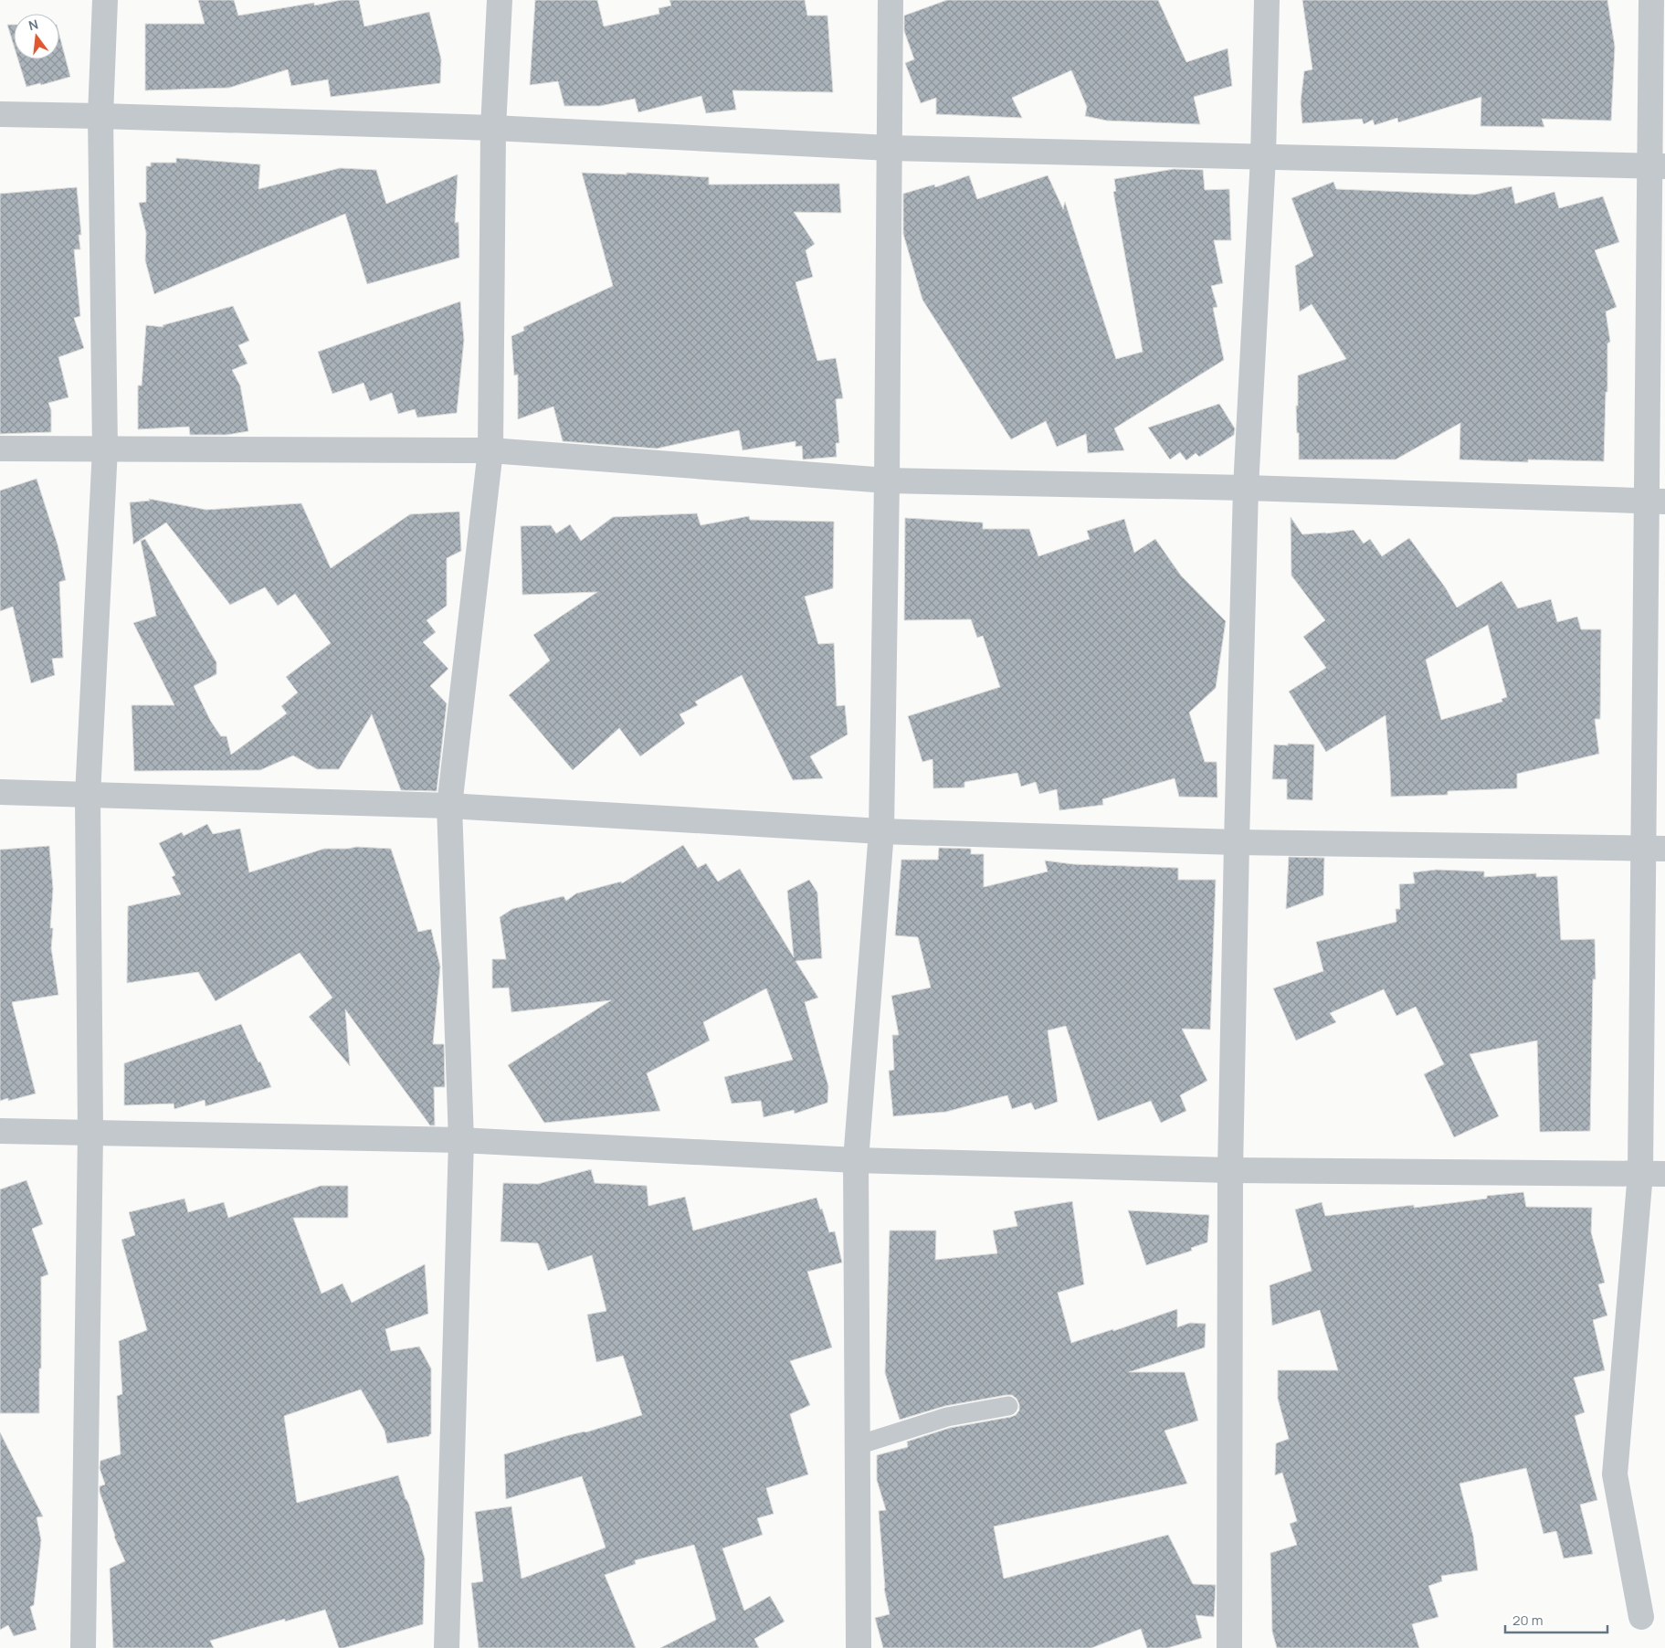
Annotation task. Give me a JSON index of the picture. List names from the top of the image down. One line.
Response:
{"scale_bar":"20 m","north":"top"}
